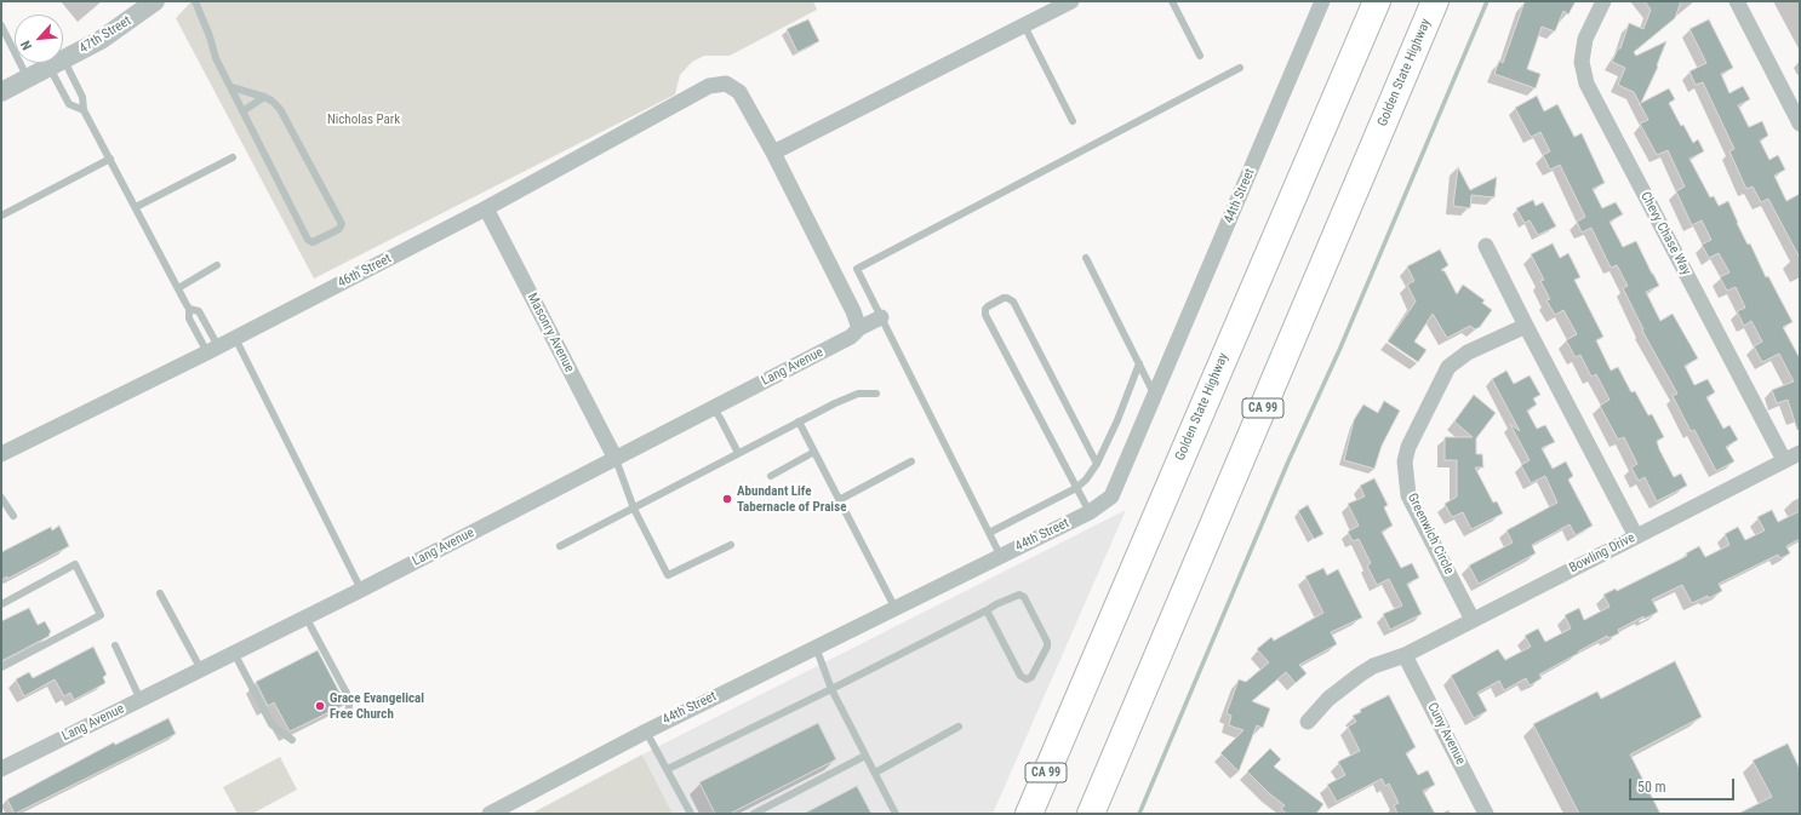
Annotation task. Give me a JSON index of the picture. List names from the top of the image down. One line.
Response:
{"streets":{"highway":["Golden State Highway","CA 99"],"street":["47th Street","44th Street","Chevy Chase Way","46th Street","Masonry Avenue","Lang Avenue","Greenwich Circle","Bowling Drive","Cuny Avenue"]},"crossings":[["Chevy Chase Way","Bowling Drive"],["46th Street","Masonry Avenue"],["Masonry Avenue","Lang Avenue"],["Greenwich Circle","Bowling Drive"],["Bowling Drive","Cuny Avenue"]],"parks":["Nicholas Park"],"places":["Abundant Life Tabernacle of Praise","Grace Evangelical Free Church"],"scale_bar":"50 m","north":"bottom left"}
